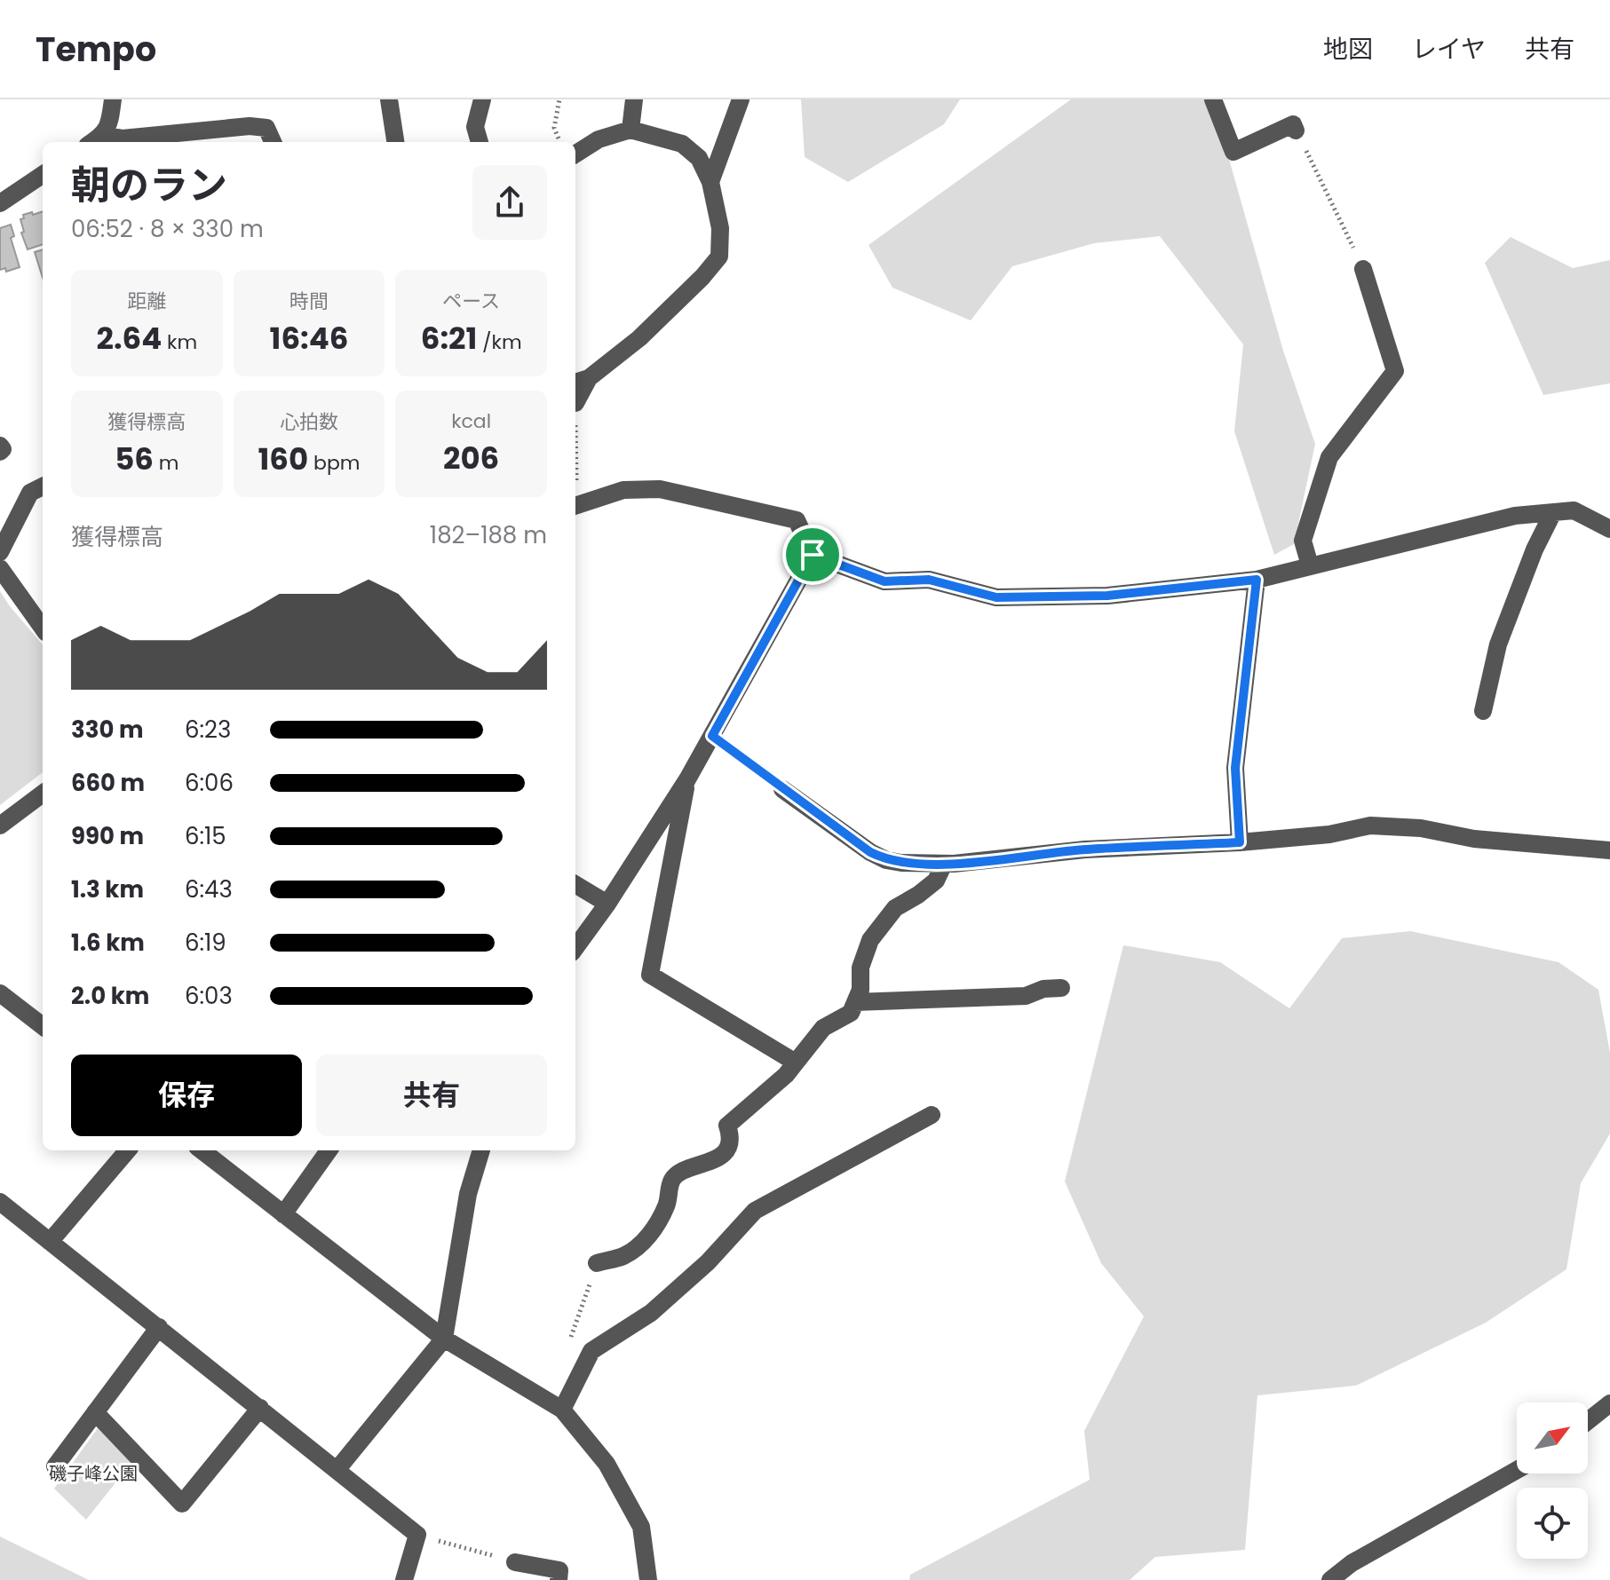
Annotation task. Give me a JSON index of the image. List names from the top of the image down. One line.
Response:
{"parks":["磯子峰公園"],"north":"top right","page":{"header":"Tempo","nav":["地図","レイヤ","共有"],"heading":["朝のラン","06:52 · 8 × 330 m"],"stats":[["距離","2.64 km"],["時間","16:46"],["ペース","6:21 /km"],["獲得標高","56 m"],["心拍数","160 bpm"],["kcal","206"]],"chart":["獲得標高","182–188 m"],"list":[{"name":"330 m","note":"6:23"},{"name":"660 m","note":"6:06"},{"name":"990 m","note":"6:15"},{"name":"1.3 km","note":"6:43"},{"name":"1.6 km","note":"6:19"},{"name":"2.0 km","note":"6:03"}],"buttons":["保存","共有"]}}
